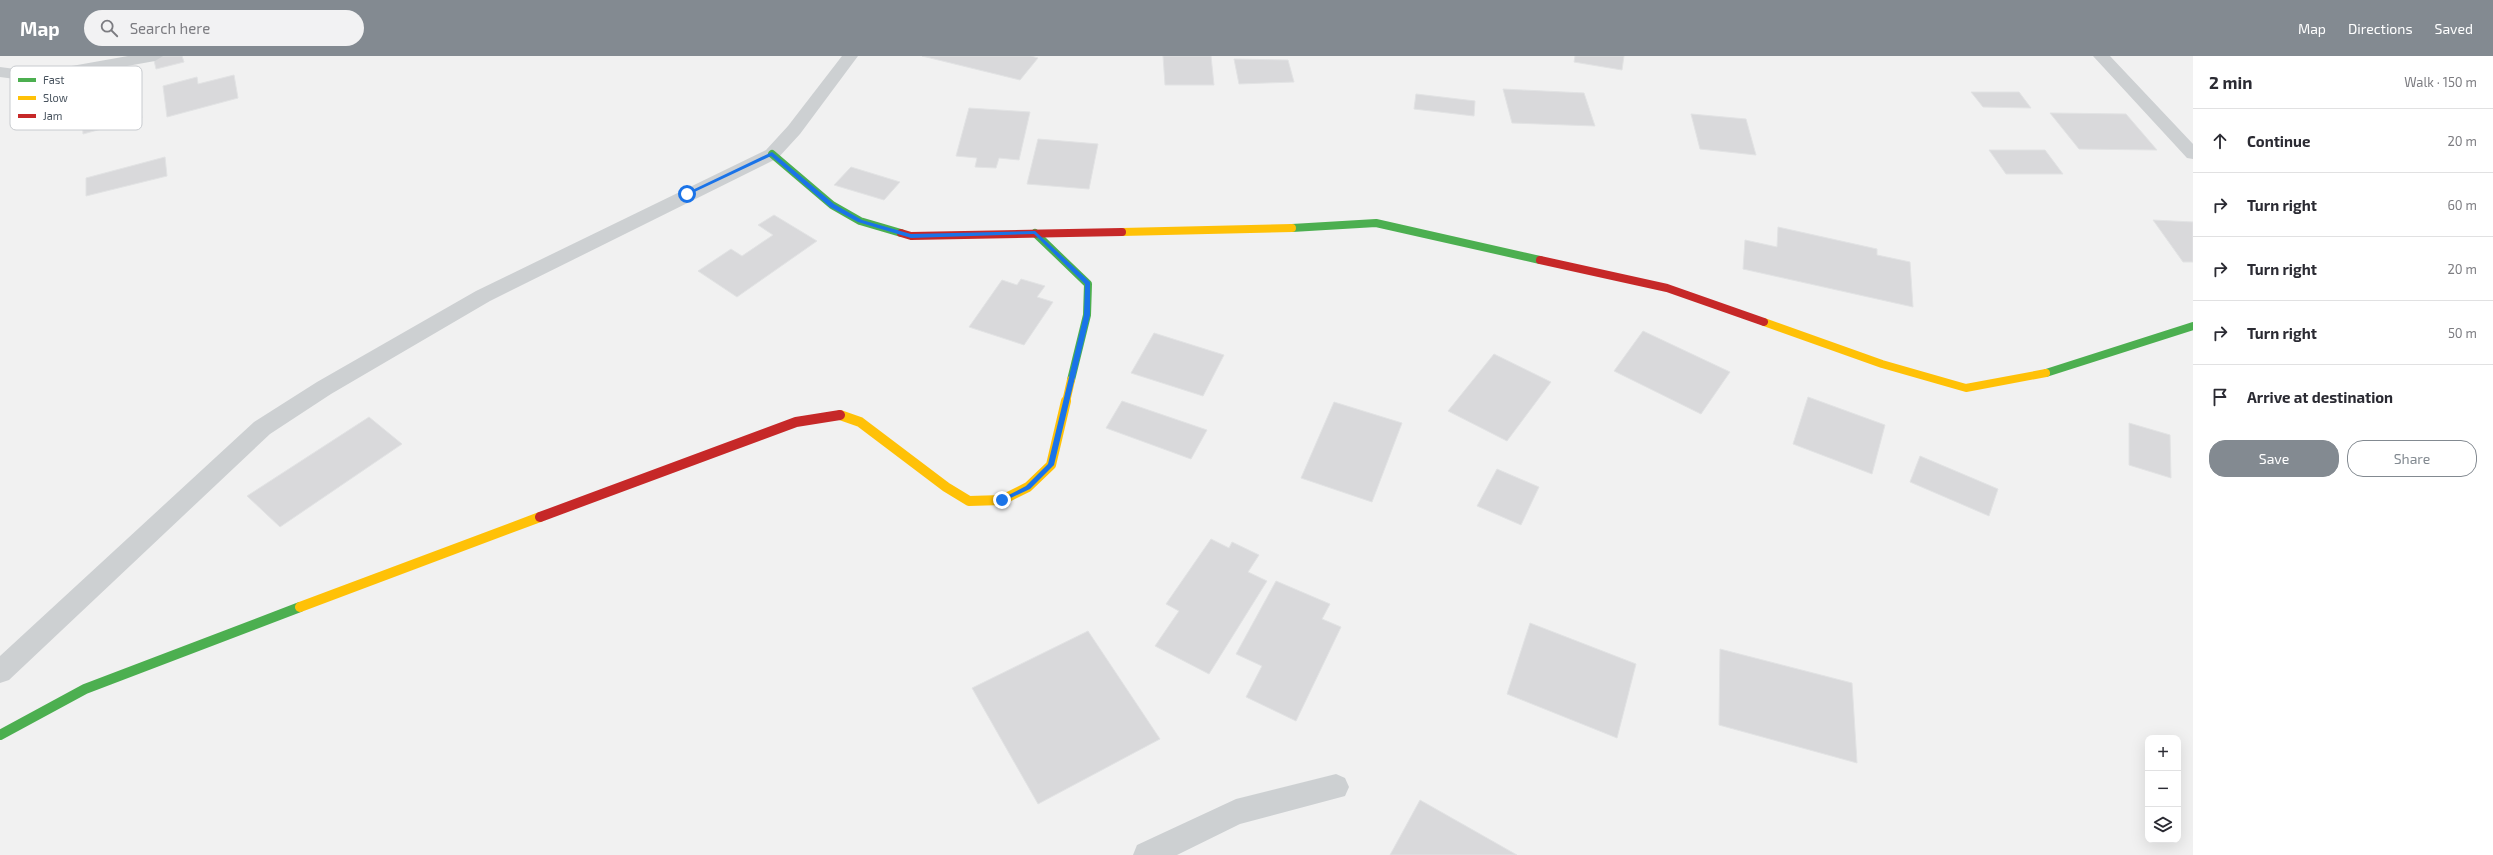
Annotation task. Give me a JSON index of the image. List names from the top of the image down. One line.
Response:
{"legend":["Fast","Slow","Jam"],"page":{"header":"Map","search":"Search here","nav":["Map","Directions","Saved"],"heading":["2 min","Walk · 150 m"],"list":[["Continue","20 m"],["Turn right","60 m"],["Turn right","20 m"],["Turn right","50 m"],"Arrive at destination"],"buttons":["Save","Share"],"map_buttons":["+","−"]}}
